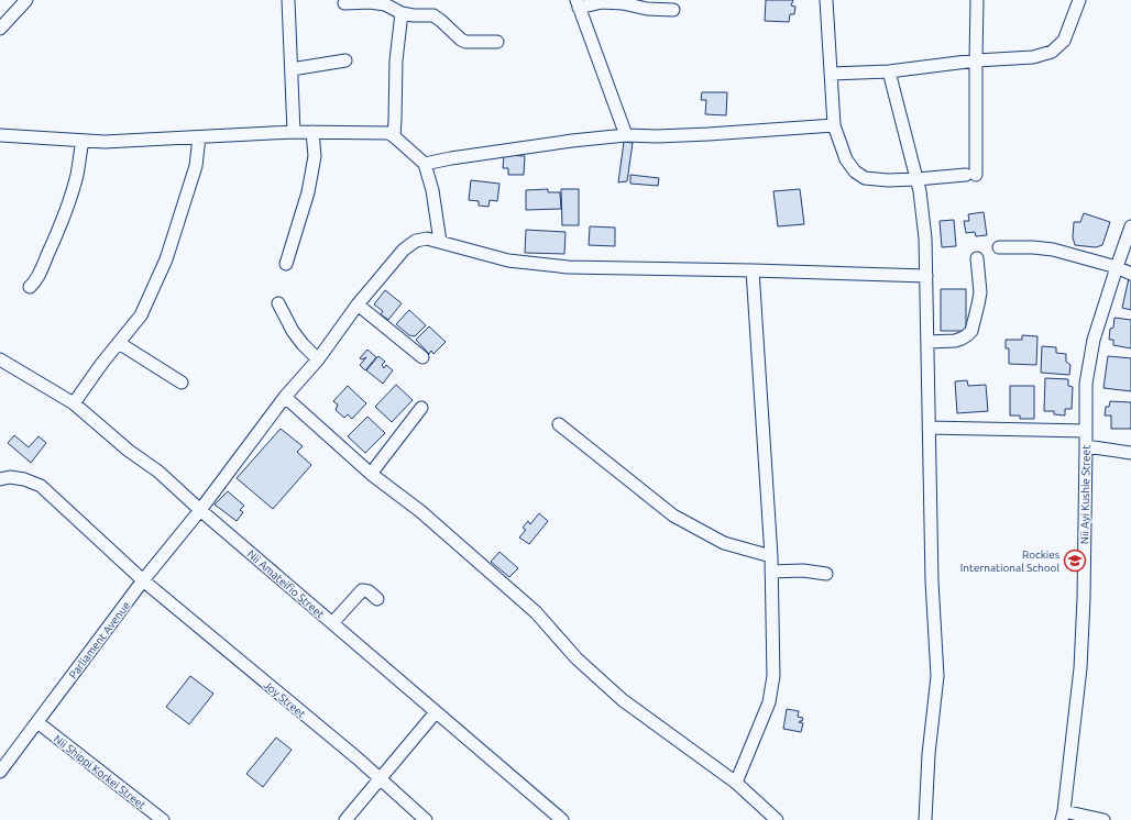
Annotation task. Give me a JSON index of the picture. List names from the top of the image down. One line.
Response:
{"streets":{"street":["Nii Ayi Kushie Street","Nii Amateifio Street","Parliament Avenue","Joy Street","Nii Shippi Korkei Street"]},"crossings":[["Nii Amateifio Street","Parliament Avenue"],["Parliament Avenue","Joy Street"],["Parliament Avenue","Nii Shippi Korkei Street"]],"places":{"school or university":["Rockies International School"]}}
